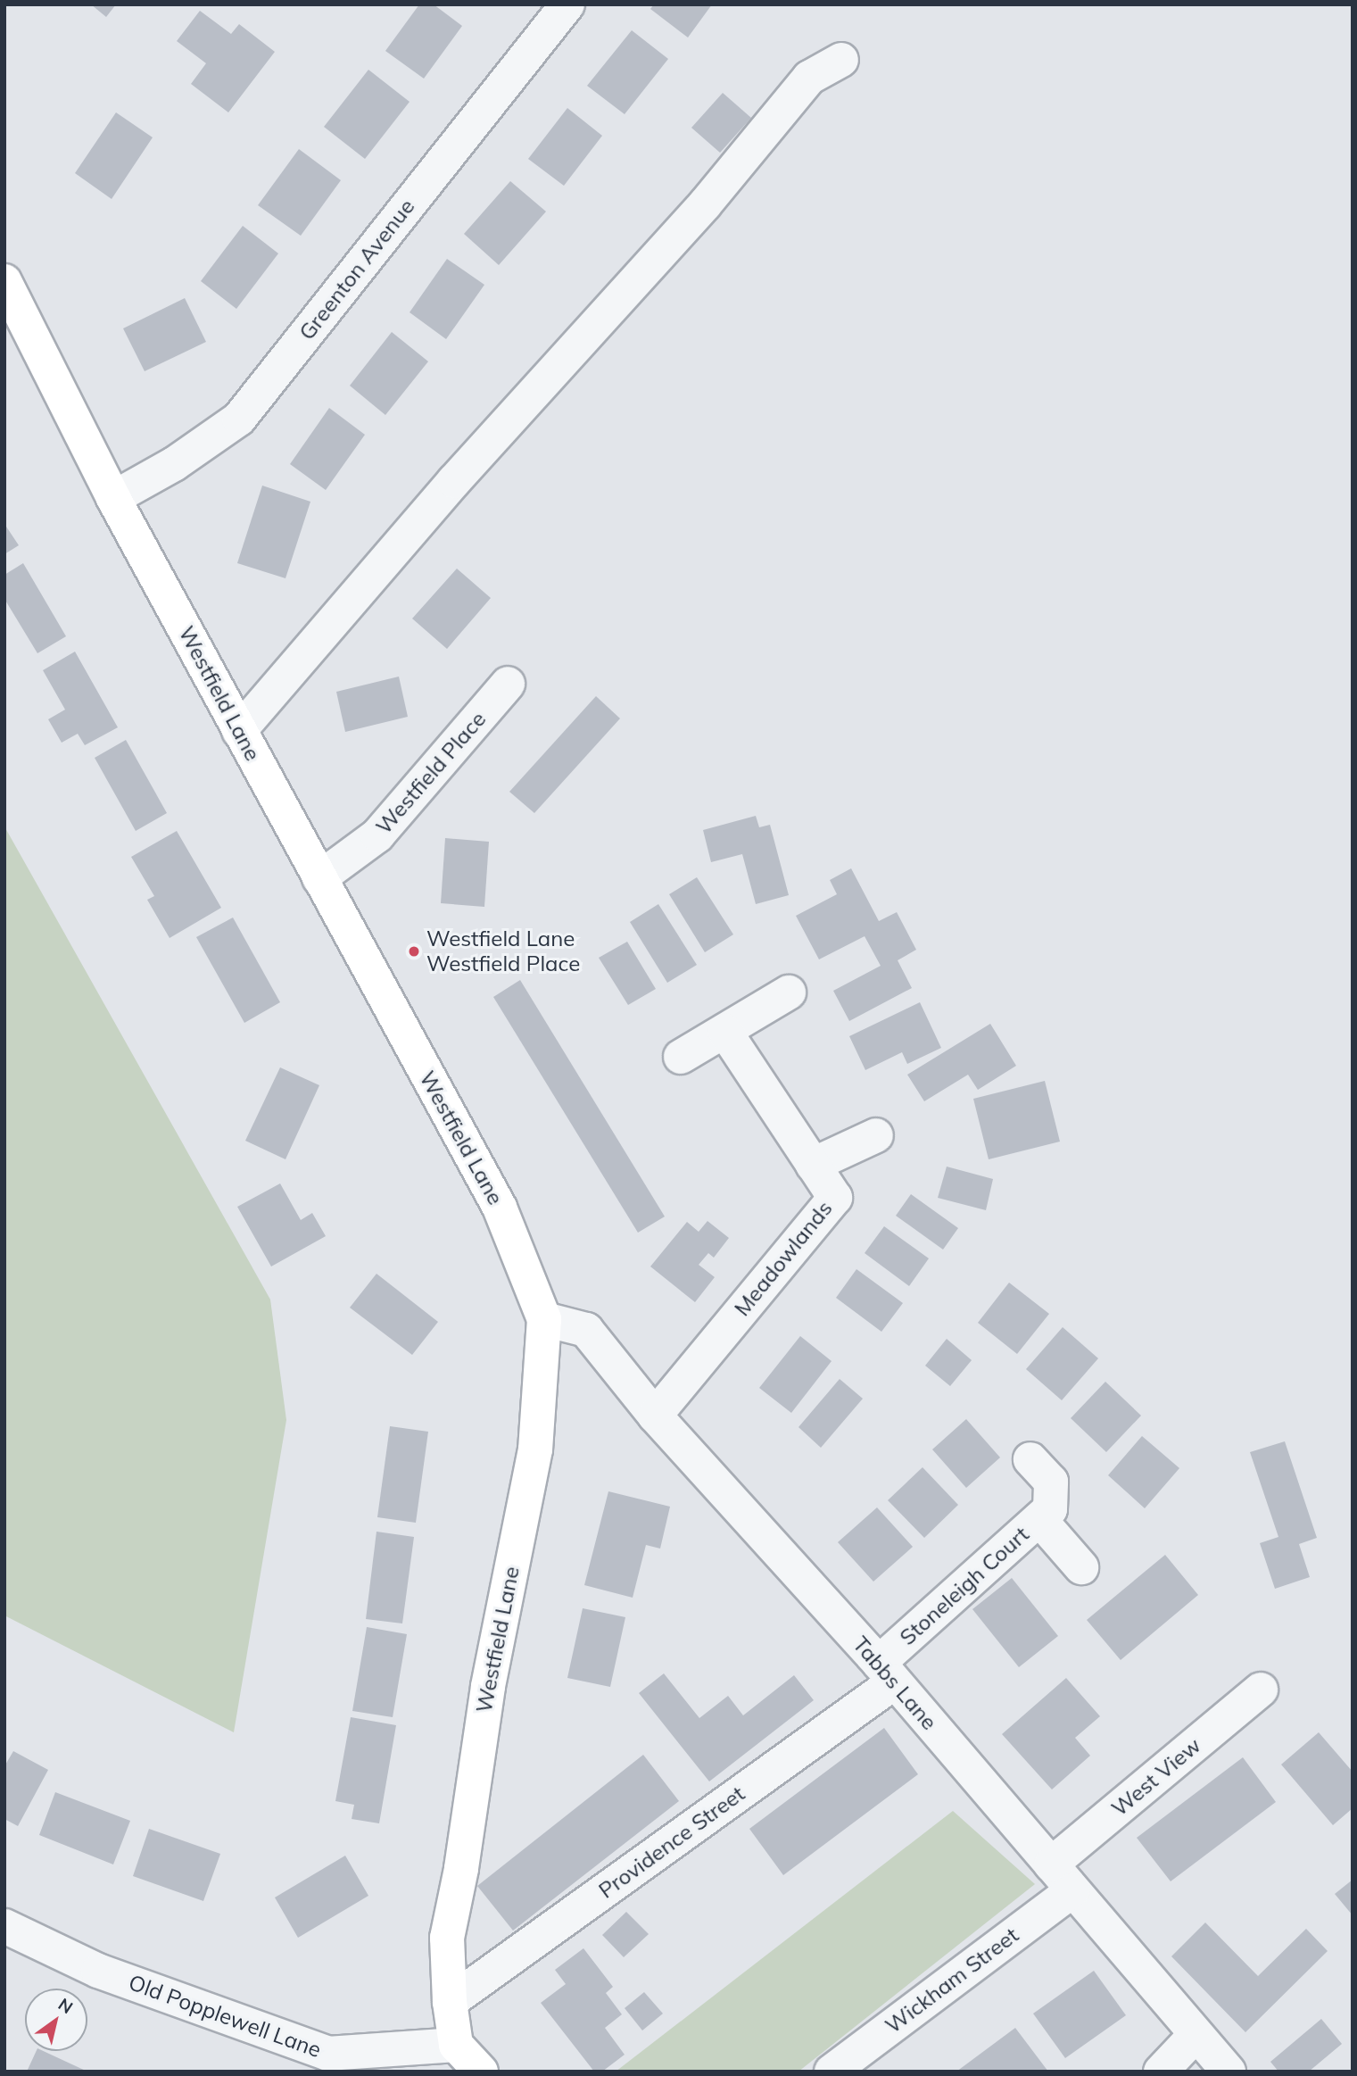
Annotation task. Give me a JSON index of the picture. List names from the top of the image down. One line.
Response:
{"streets":{"main road":["Westfield Lane"],"street":["Greenton Avenue","Westfield Place","Meadowlands","Stoneleigh Court","Tabbs Lane","West View","Providence Street","Wickham Street","Old Popplewell Lane"]},"crossings":[["Greenton Avenue","Westfield Lane"],["Westfield Lane","Westfield Place"],["Westfield Lane","Tabbs Lane"],["Westfield Lane","Providence Street"],["Westfield Lane","Old Popplewell Lane"],["Meadowlands","Tabbs Lane"],["Stoneleigh Court","Tabbs Lane"],["Stoneleigh Court","Providence Street"],["Tabbs Lane","West View"],["Tabbs Lane","Providence Street"],["Tabbs Lane","Wickham Street"],["West View","Wickham Street"]],"places":["Westfield Lane Westfield Place"],"north":"top right"}
